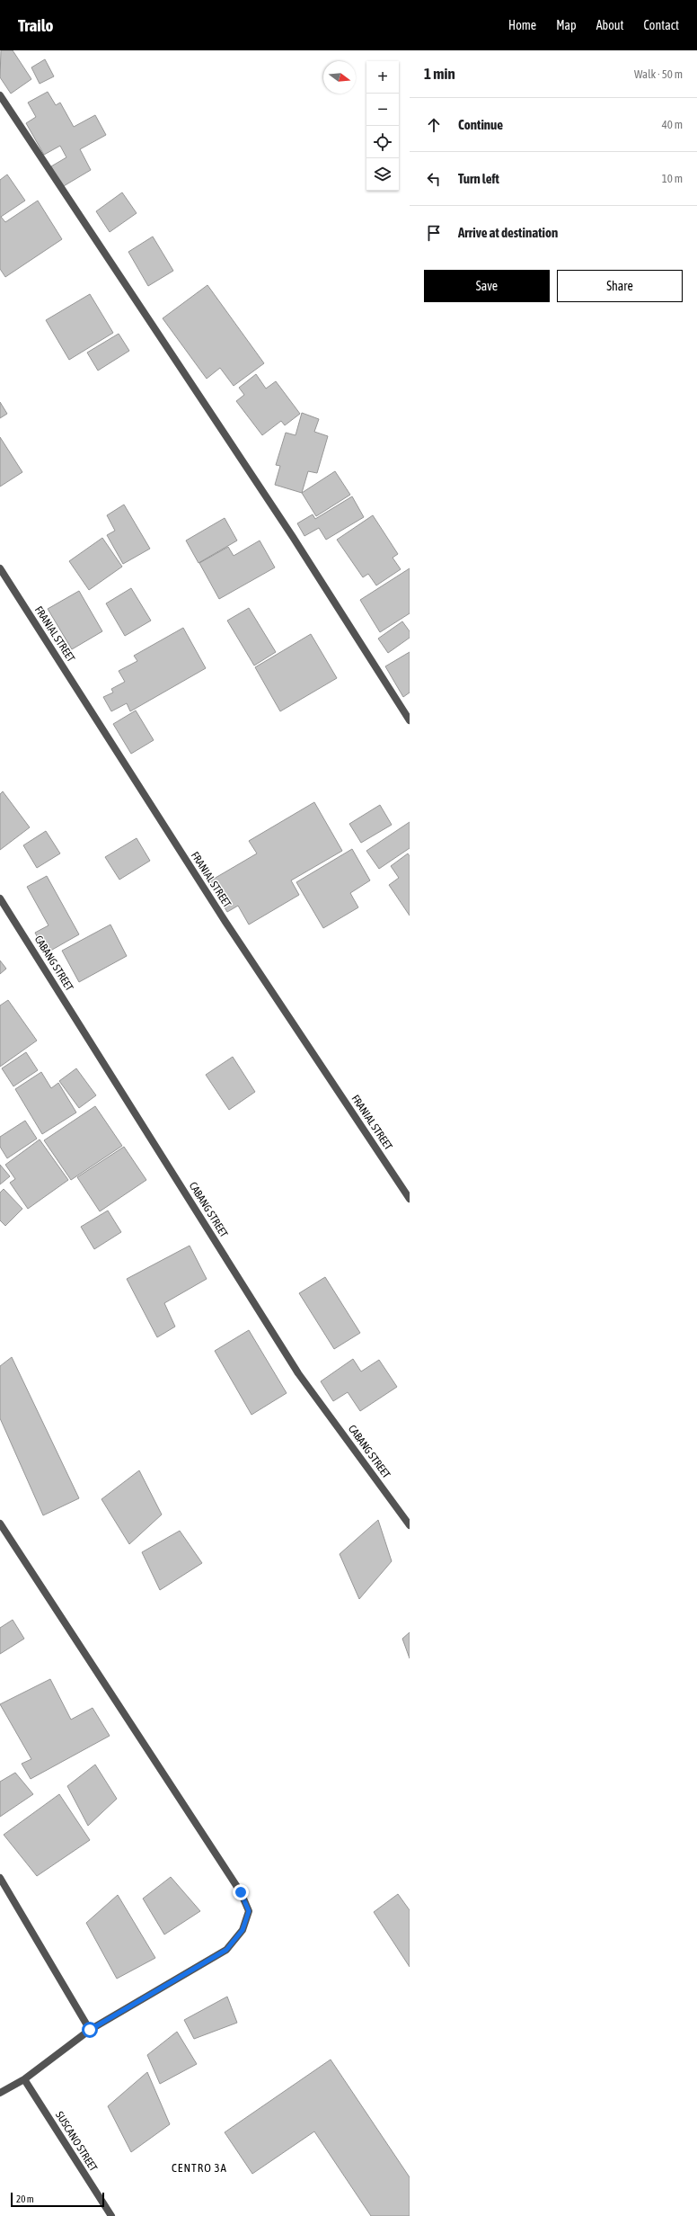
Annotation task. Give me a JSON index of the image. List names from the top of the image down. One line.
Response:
{"streets":{"street":["FRANIAL STREET","CABANG STREET","SUSCANO STREET"]},"districts":["CENTRO 3A"],"scale_bar":"20 m","north":"right","page":{"header":"Trailo","nav":["Home","Map","About","Contact"],"heading":["1 min","Walk · 50 m"],"map_buttons":["+","−"],"list":[["Continue","40 m"],["Turn left","10 m"],"Arrive at destination"],"buttons":["Save","Share"],"scale":"20 m"}}
